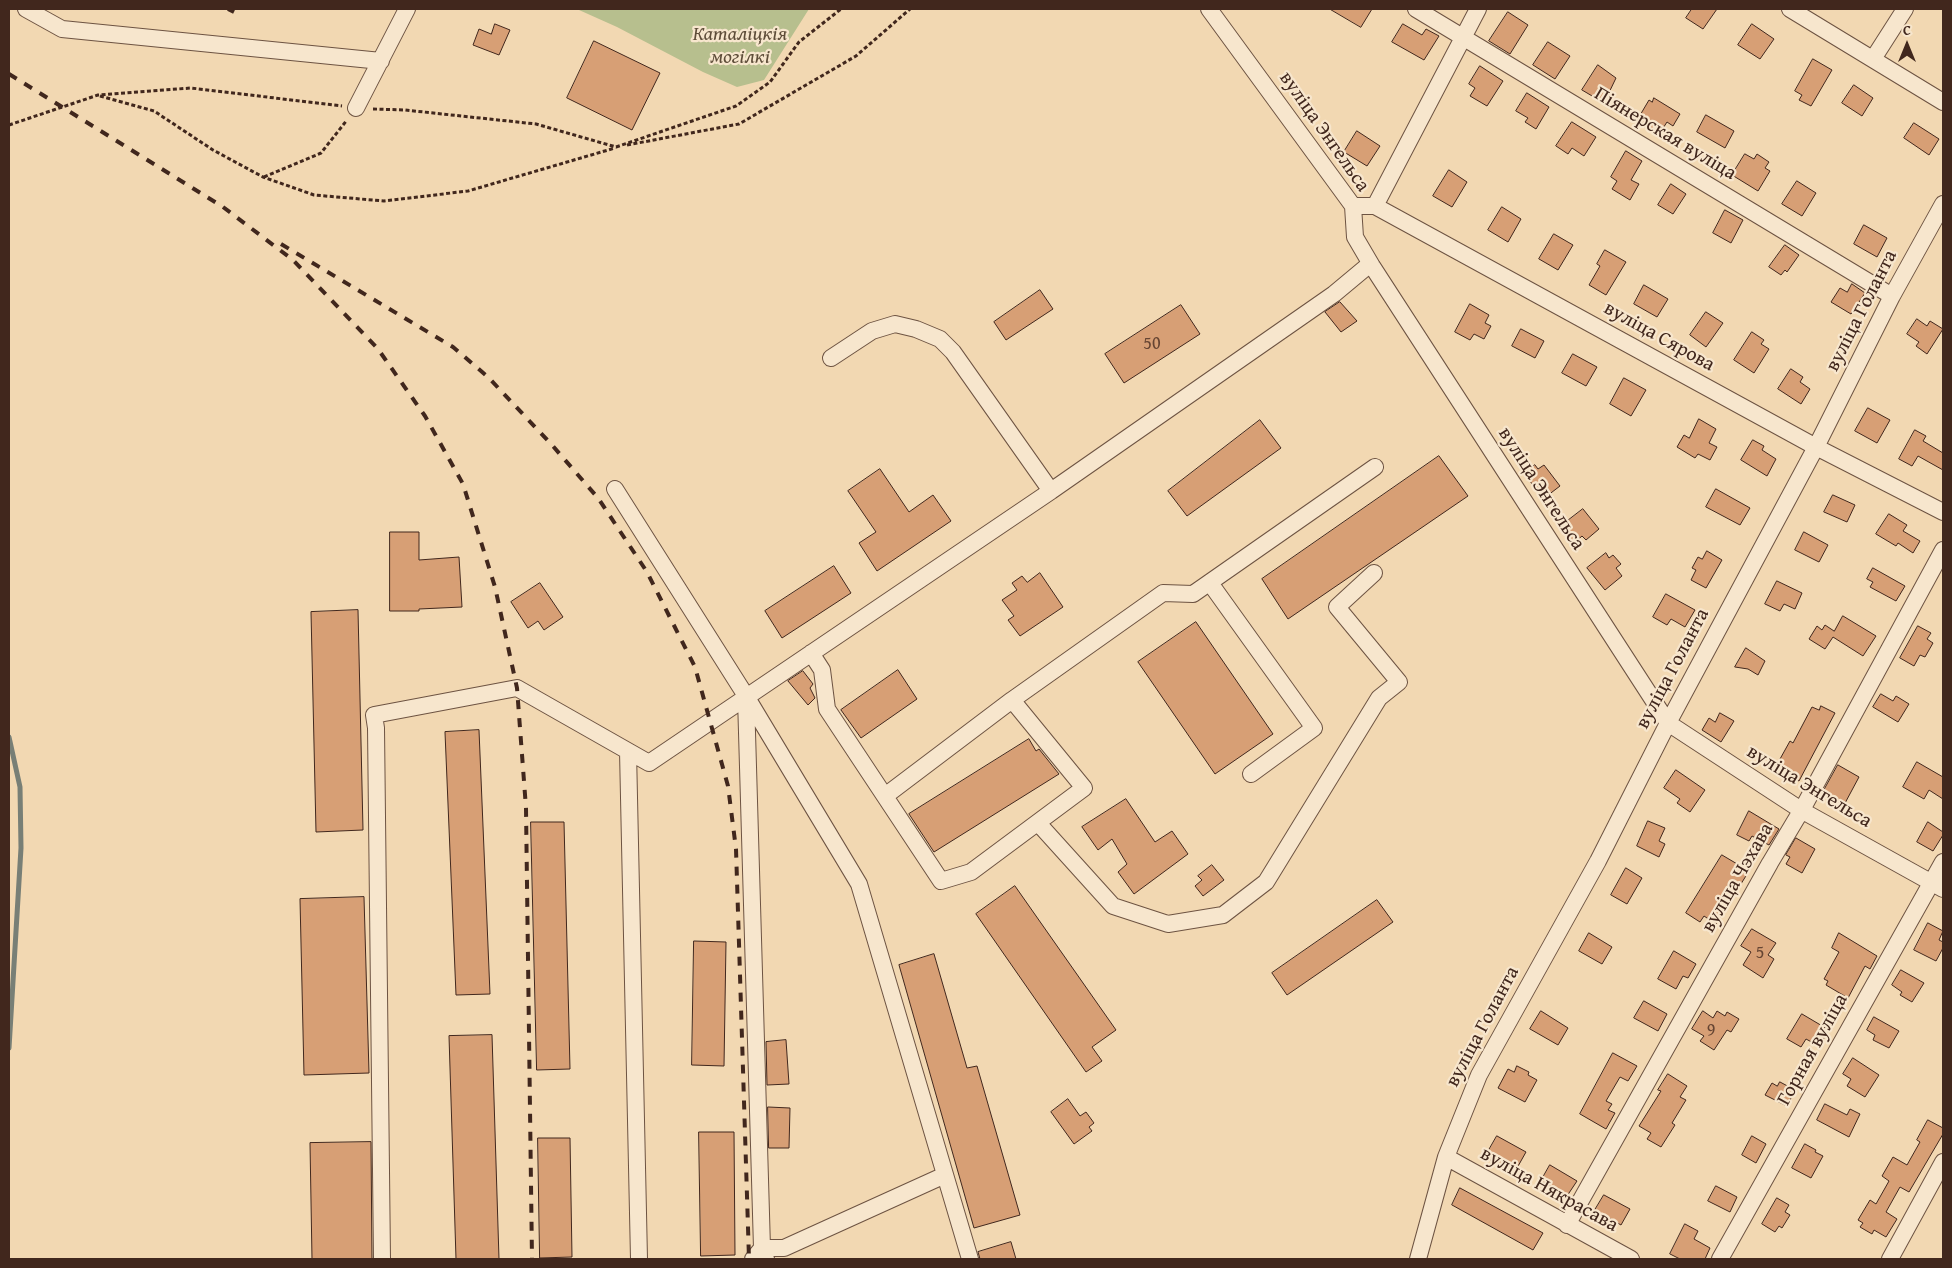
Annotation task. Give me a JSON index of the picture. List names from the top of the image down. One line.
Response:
{"streets":{"street":["вуліца Энгельса","Піянерская вуліца","вуліца Голанта","вуліца Сярова","вуліца Чэхава","Горная вуліца","вуліца Някрасава"]},"crossings":[["вуліца Энгельса","вуліца Голанта"],["вуліца Энгельса","вуліца Сярова"],["вуліца Энгельса","вуліца Чэхава"],["вуліца Энгельса","Горная вуліца"],["Піянерская вуліца","вуліца Голанта"],["вуліца Голанта","вуліца Сярова"],["вуліца Голанта","вуліца Някрасава"],["вуліца Чэхава","вуліца Някрасава"]],"parks":["Каталіцкія могілкі"],"house_numbers":["50","5","9"],"north":"top"}
